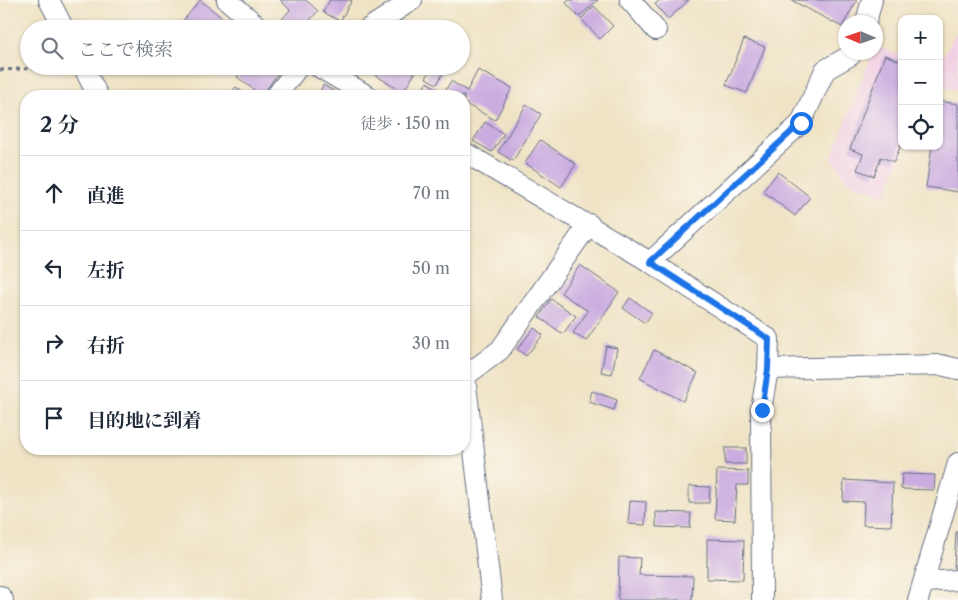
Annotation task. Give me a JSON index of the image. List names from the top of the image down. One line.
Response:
{"north":"left","page":{"map_buttons":["+","−"],"search":"ここで検索","heading":["2 分","徒歩 · 150 m"],"list":[["直進","70 m"],["左折","50 m"],["右折","30 m"],"目的地に到着"]}}
